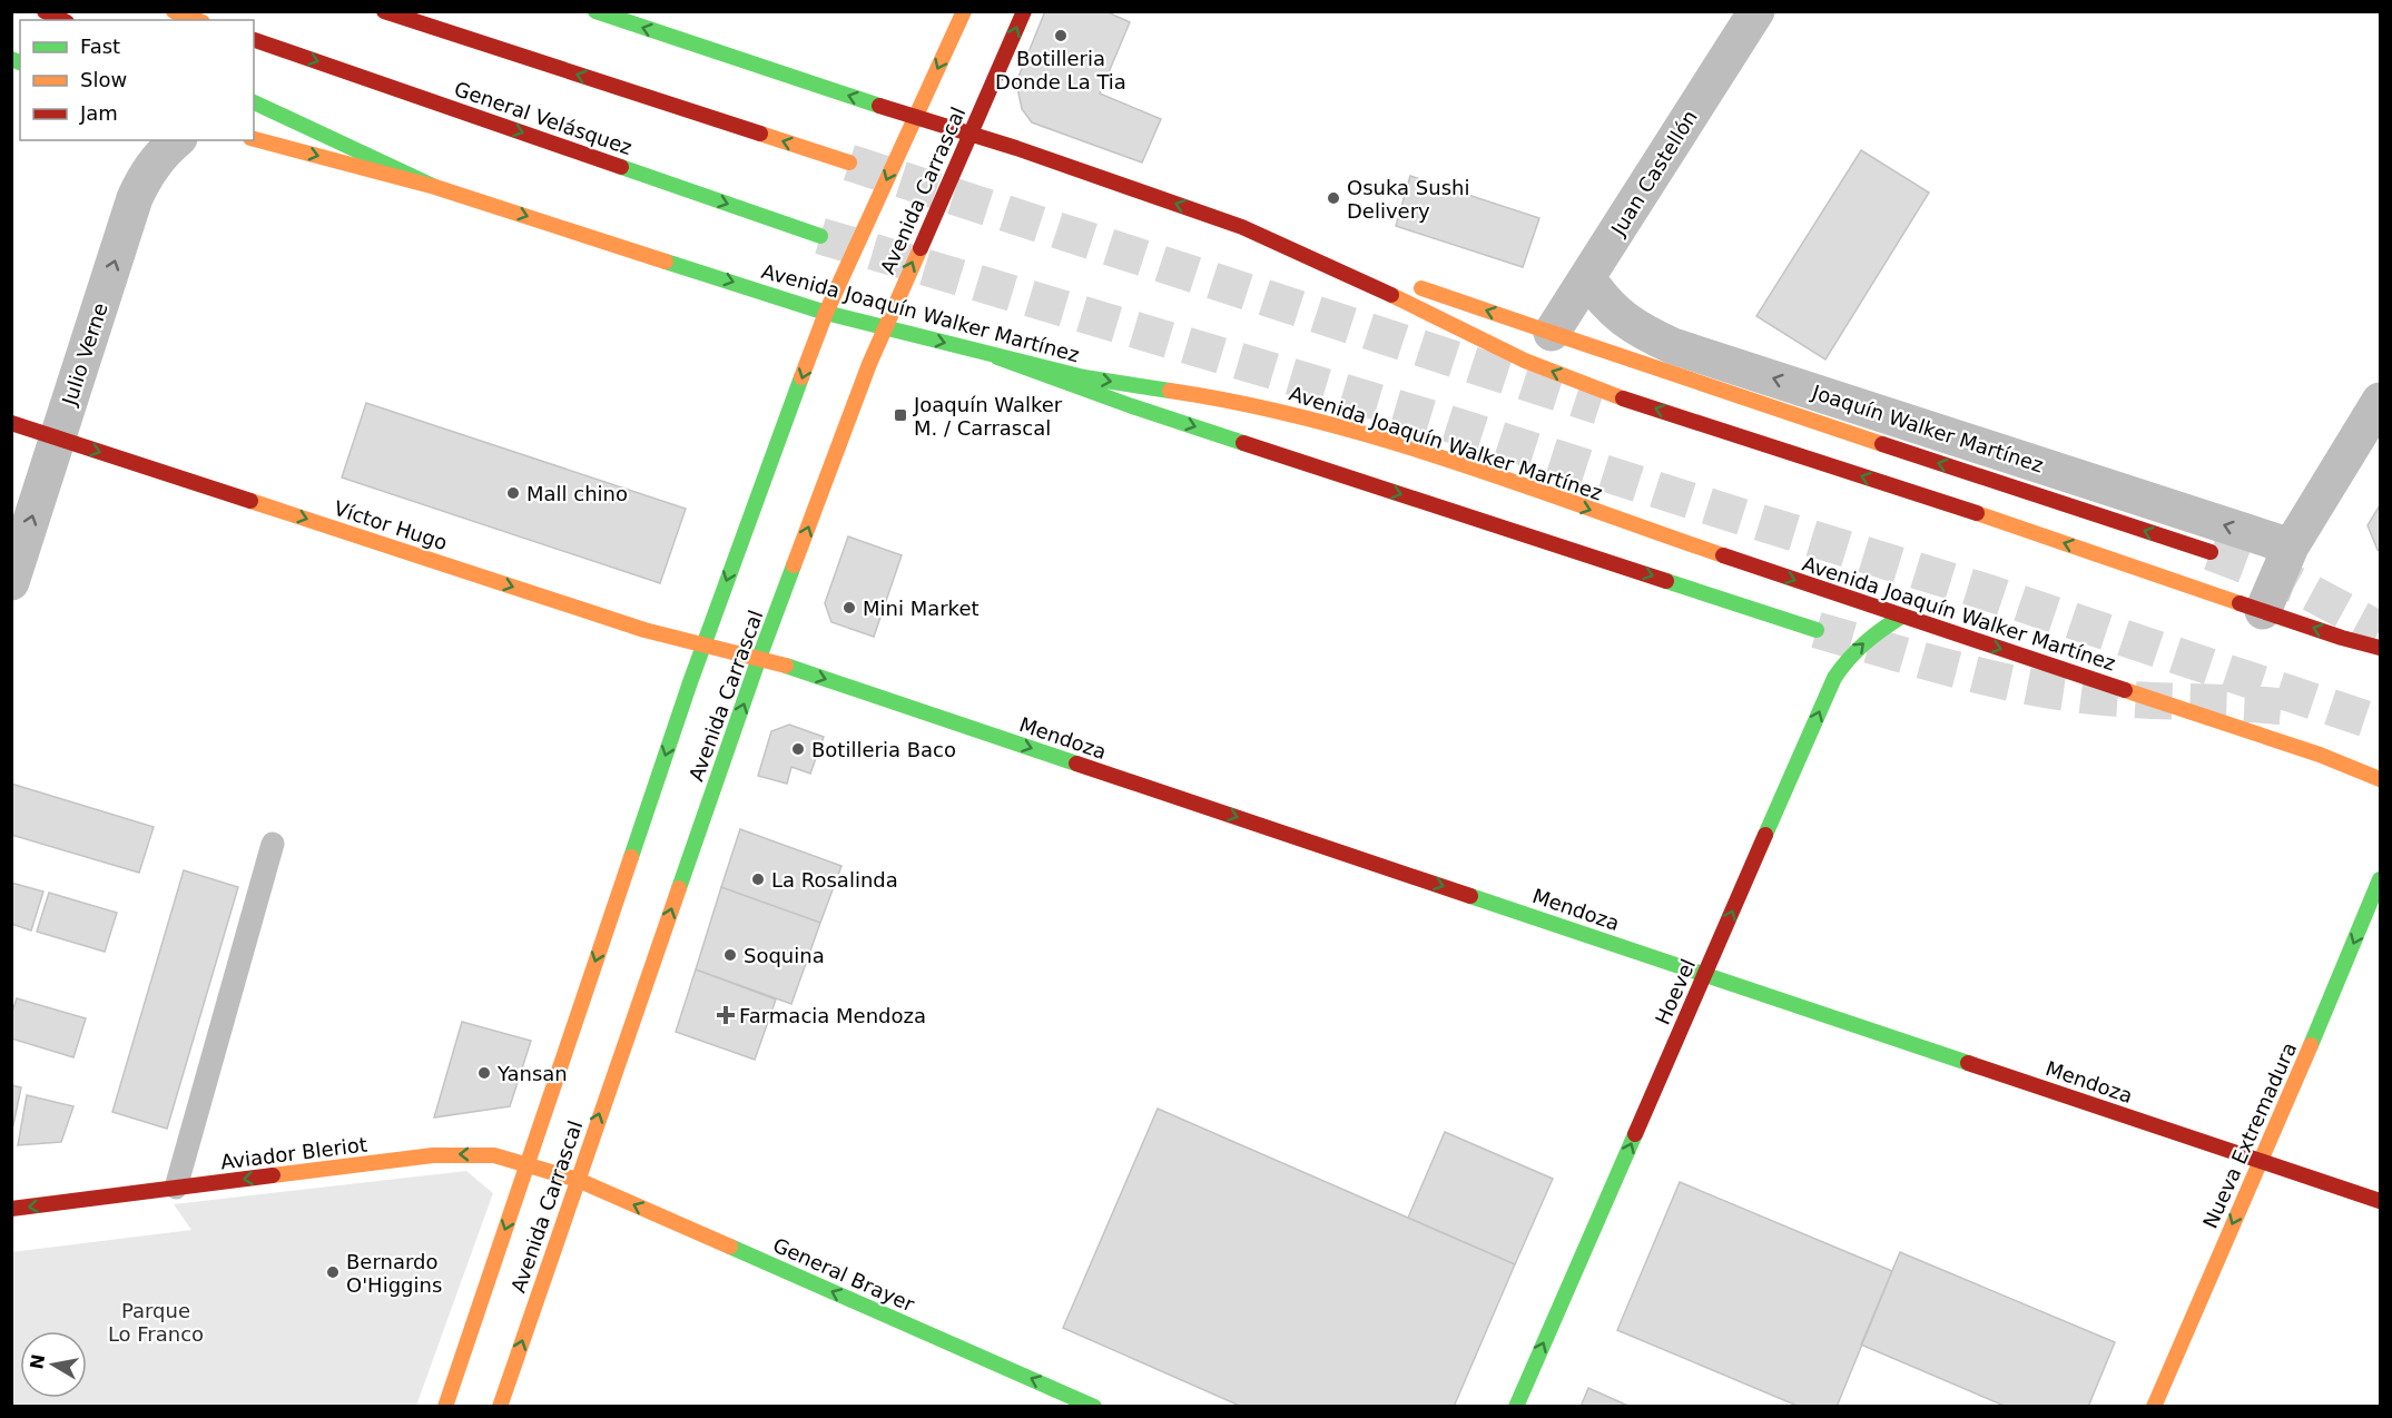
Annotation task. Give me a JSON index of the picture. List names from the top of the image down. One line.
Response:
{"streets":{"main road":["General Velásquez","Avenida Carrascal","Avenida Joaquín Walker Martínez","Víctor Hugo","Mendoza","Hoevel","Nueva Extremadura","Aviador Bleriot","General Brayer"],"street":["Juan Castellón","Julio Verne","Joaquín Walker Martínez"]},"crossings":[["Juan Castellón","Joaquín Walker Martínez"],["Avenida Carrascal","Avenida Joaquín Walker Martínez"],["Avenida Carrascal","Víctor Hugo"],["Avenida Carrascal","Mendoza"],["Avenida Carrascal","Aviador Bleriot"],["Avenida Carrascal","General Brayer"],["Avenida Joaquín Walker Martínez","Hoevel"],["Julio Verne","Víctor Hugo"],["Víctor Hugo","Mendoza"],["Mendoza","Hoevel"],["Mendoza","Nueva Extremadura"],["Aviador Bleriot","General Brayer"]],"one_way":["Julio Verne","Joaquín Walker Martínez","Víctor Hugo","Mendoza","Hoevel","Nueva Extremadura","Aviador Bleriot","General Brayer"],"parks":["Parque Lo Franco"],"places":{"other":["Botilleria Donde La Tia","Osuka Sushi Delivery","Mall chino","Mini Market","Botilleria Baco","La Rosalinda","Soquina","Yansan","Bernardo O'Higgins"],"transit":["Joaquín Walker M. / Carrascal"],"health":["Farmacia Mendoza"]},"legend":["Fast","Slow","Jam"],"north":"left"}
